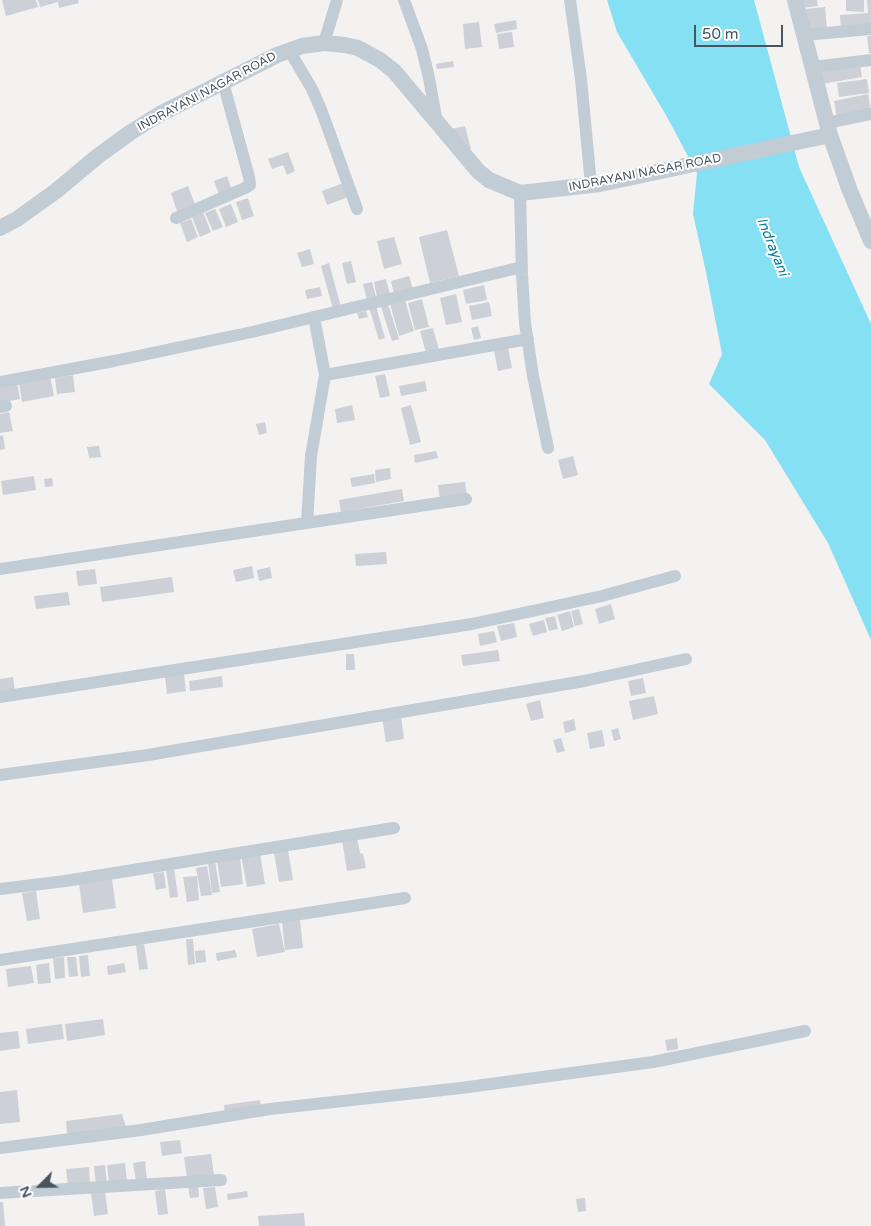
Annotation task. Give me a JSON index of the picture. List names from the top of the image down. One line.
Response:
{"streets":{"street":["INDRAYANI NAGAR ROAD"]},"water":["Indrayani"],"scale_bar":"50 m","north":"bottom left"}
